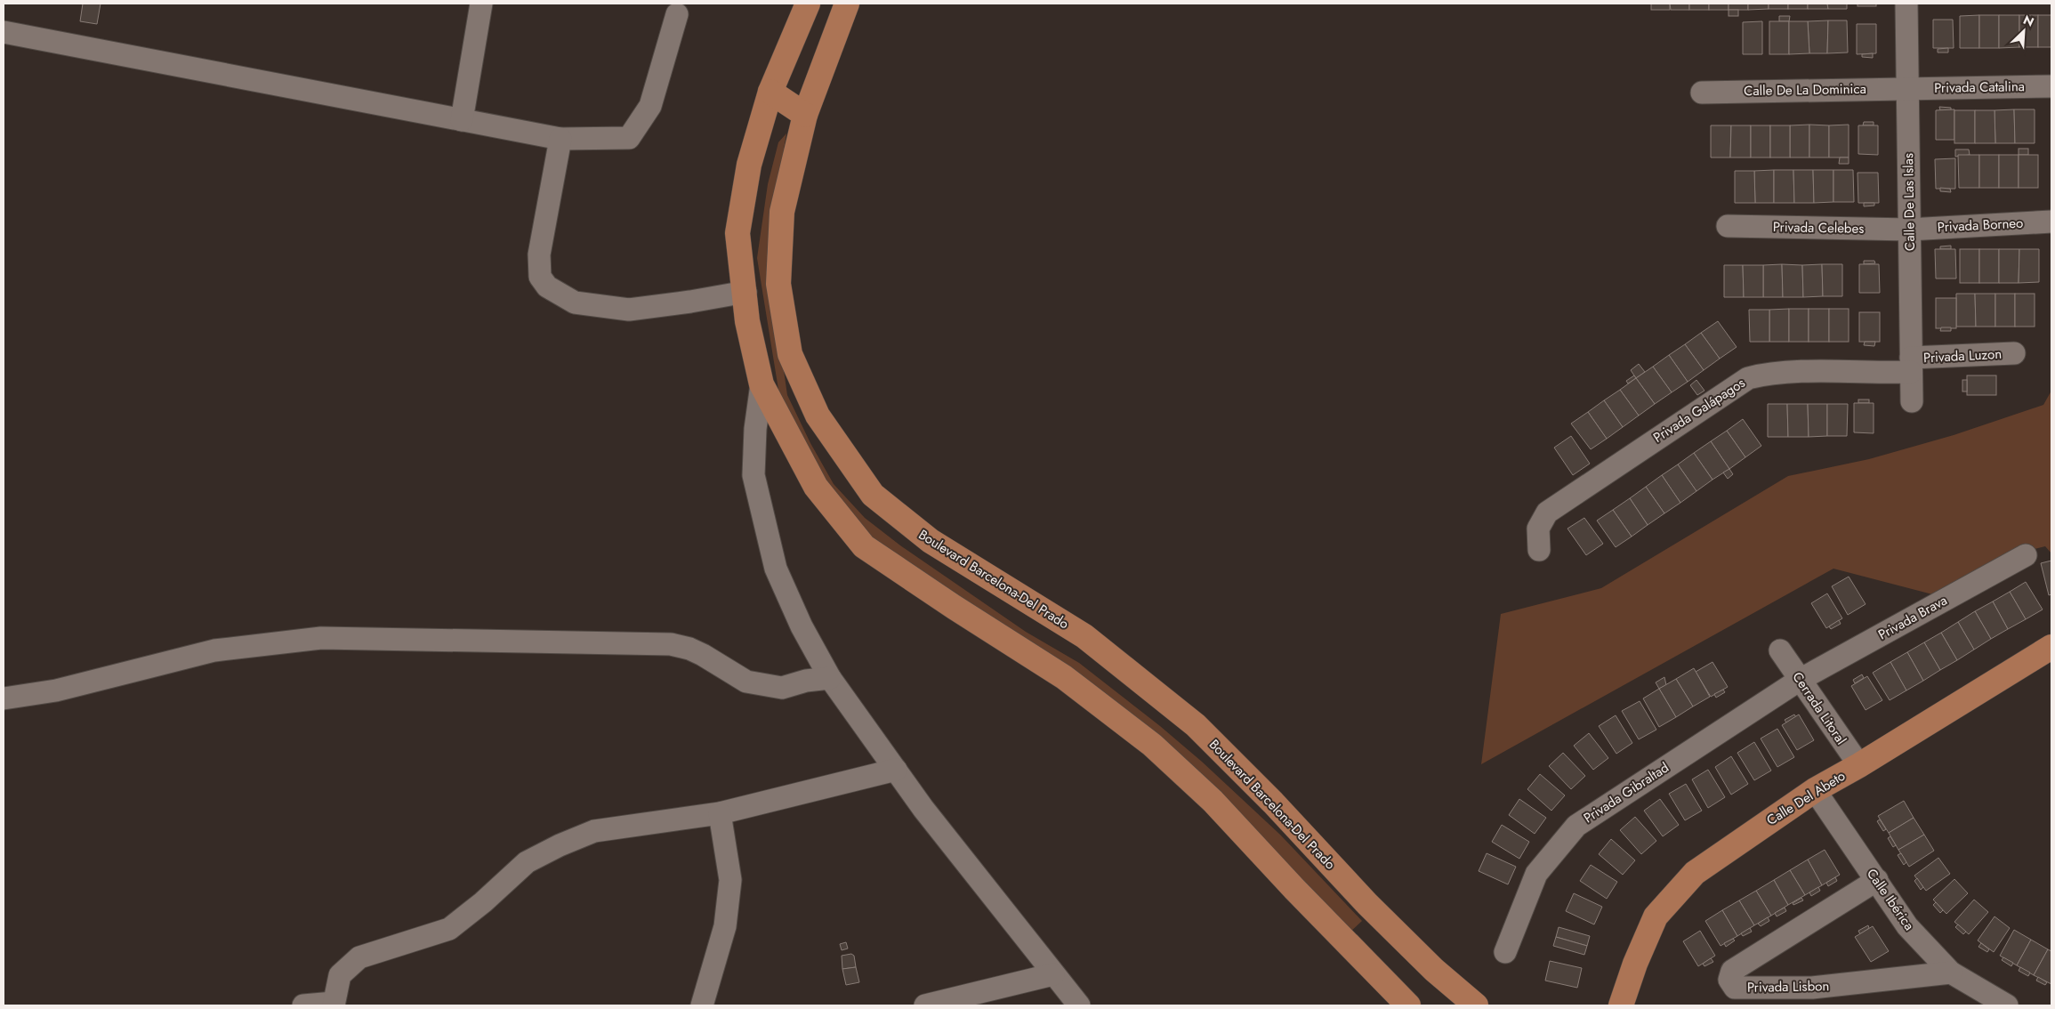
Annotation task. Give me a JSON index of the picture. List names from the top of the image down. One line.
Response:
{"streets":{"main road":["Boulevard Barcelona-Del Prado","Calle Del Abeto"],"street":["Privada Catalina","Calle De La Dominica","Calle De Las Islas","Privada Borneo","Privada Celebes","Privada Luzon","Privada Galápagos","Privada Brava","Cerrada Litoral","Privada Gibraltad","Calle Ibérica","Privada Lisbon"]},"crossings":[["Privada Catalina","Calle De La Dominica"],["Privada Catalina","Calle De Las Islas"],["Calle De La Dominica","Calle De Las Islas"],["Calle De Las Islas","Privada Borneo"],["Calle De Las Islas","Privada Celebes"],["Calle De Las Islas","Privada Luzon"],["Calle De Las Islas","Privada Galápagos"],["Privada Borneo","Privada Celebes"],["Privada Luzon","Privada Galápagos"],["Privada Brava","Cerrada Litoral"],["Privada Brava","Privada Gibraltad"],["Cerrada Litoral","Privada Gibraltad"],["Cerrada Litoral","Calle Del Abeto"],["Calle Del Abeto","Calle Ibérica"],["Calle Ibérica","Privada Lisbon"]],"north":"top right"}
